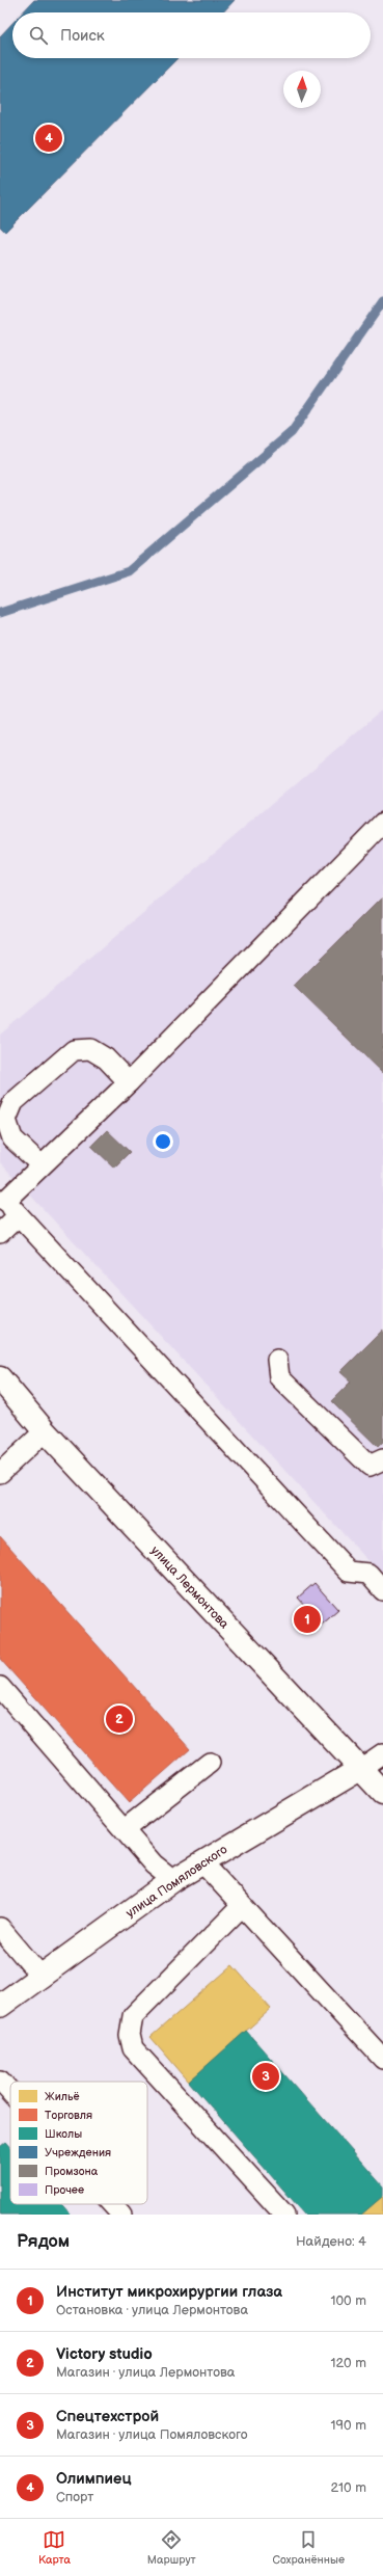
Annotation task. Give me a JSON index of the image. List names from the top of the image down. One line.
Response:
{"streets":{"main road":["улица Лермонтова","улица Помяловского"]},"crossings":[["улица Лермонтова","улица Помяловского"]],"legend":["Жильё","Торговля","Школы","Учреждения","Промзона","Прочее"],"north":"top","page":{"search":"Поиск","pins":["4","1","2","3"],"heading":["Рядом","Найдено: 4"],"list":[{"mark":"1","name":"Институт микрохирургии глаза","note":"Остановка · улица Лермонтова","value":"100 m"},{"mark":"2","name":"Victory studio","note":"Магазин · улица Лермонтова","value":"120 m"},{"mark":"3","name":"Спецтехстрой","note":"Магазин · улица Помяловского","value":"190 m"},{"mark":"4","name":"Олимпиец","note":"Спорт","value":"210 m"}],"nav":["Карта","Маршрут","Сохранённые"]}}
